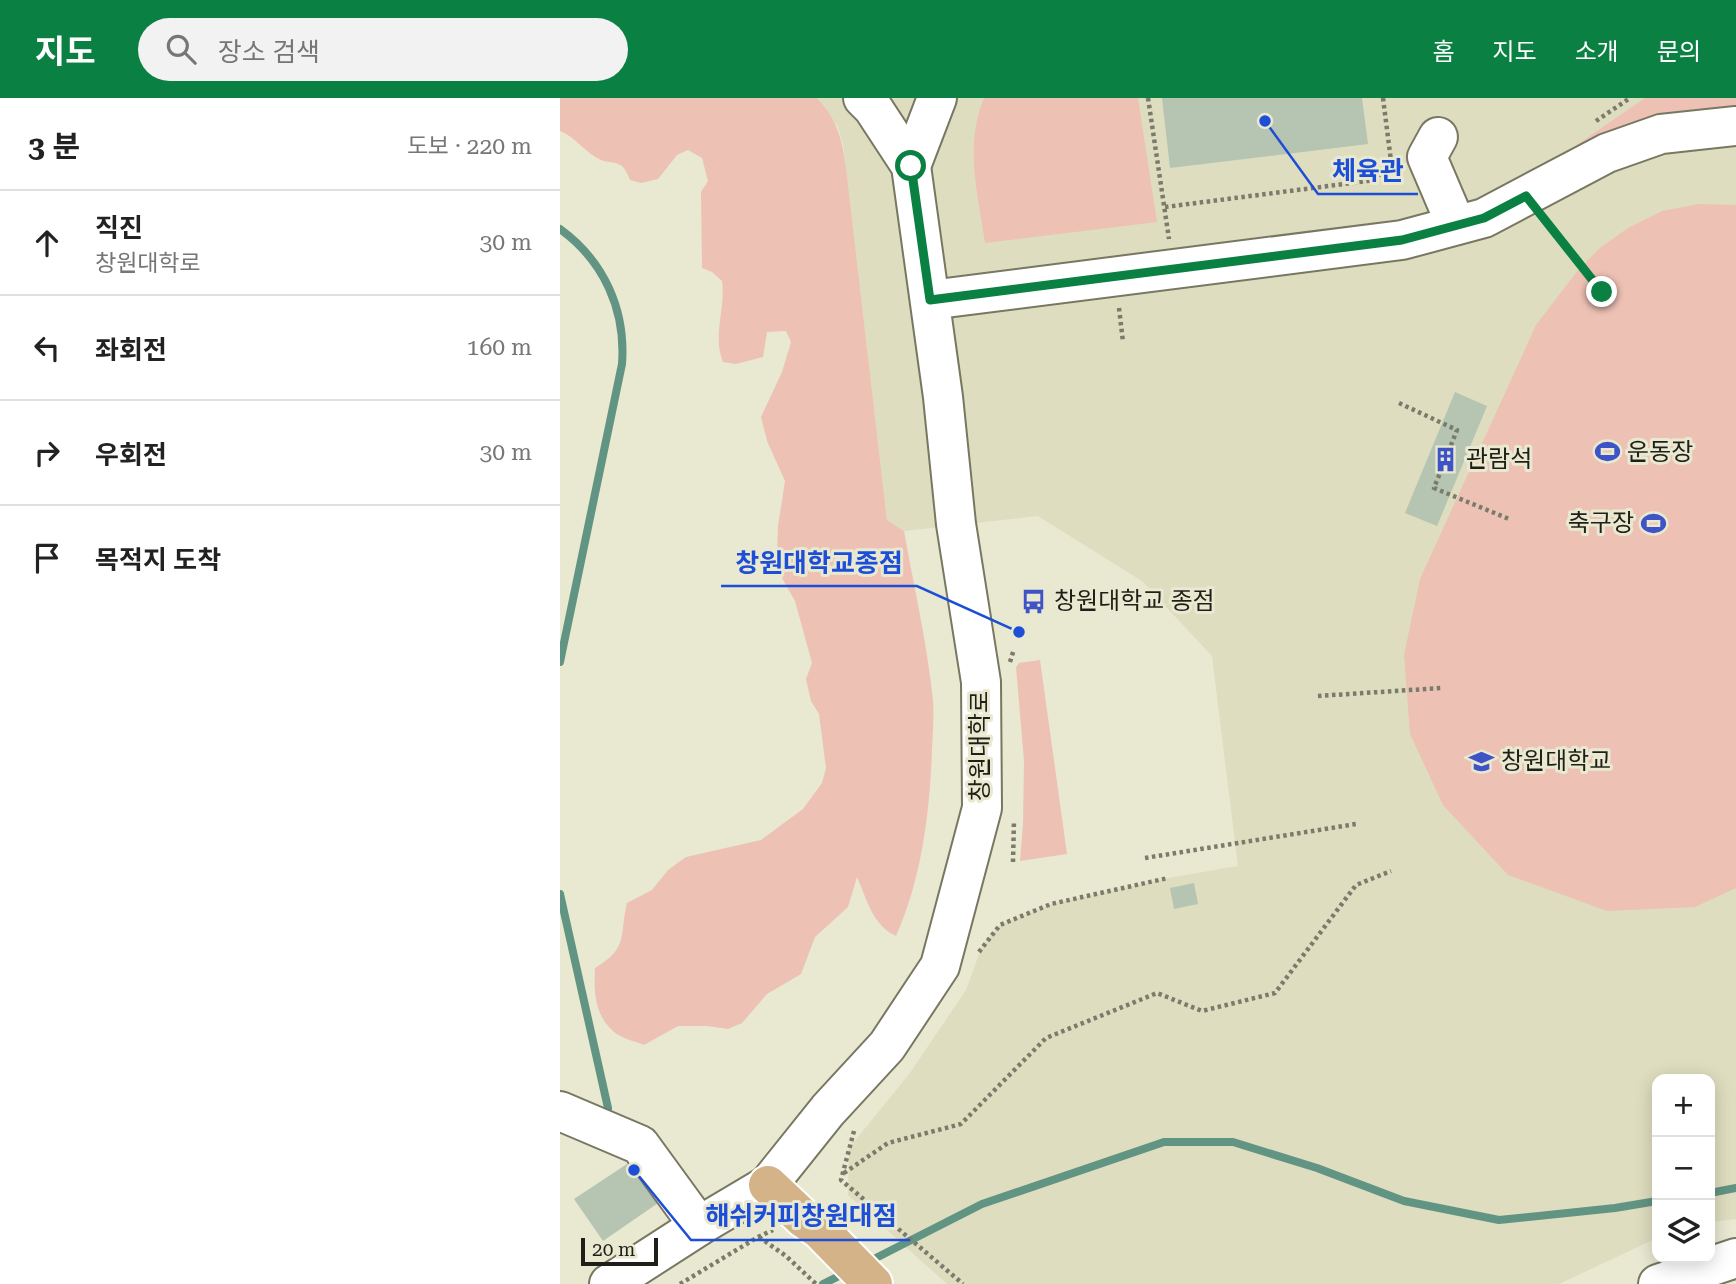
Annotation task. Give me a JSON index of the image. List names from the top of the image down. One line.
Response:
{"streets":{"street":["창원대학로"]},"places":{"other":["체육관","창원대학교종점","해쉬커피창원대점"],"sports":["운동장","축구장"],"building":["관람석"],"bus stop":["창원대학교 종점"],"school or university":["창원대학교"]},"scale_bar":"20 m","page":{"header":"지도","search":"장소 검색","nav":["홈","지도","소개","문의"],"heading":["3 분","도보 · 220 m"],"list":[["직진","창원대학로","30 m"],["좌회전","160 m"],["우회전","30 m"],"목적지 도착"],"map_buttons":["+","−"],"scale":"20 m"}}
